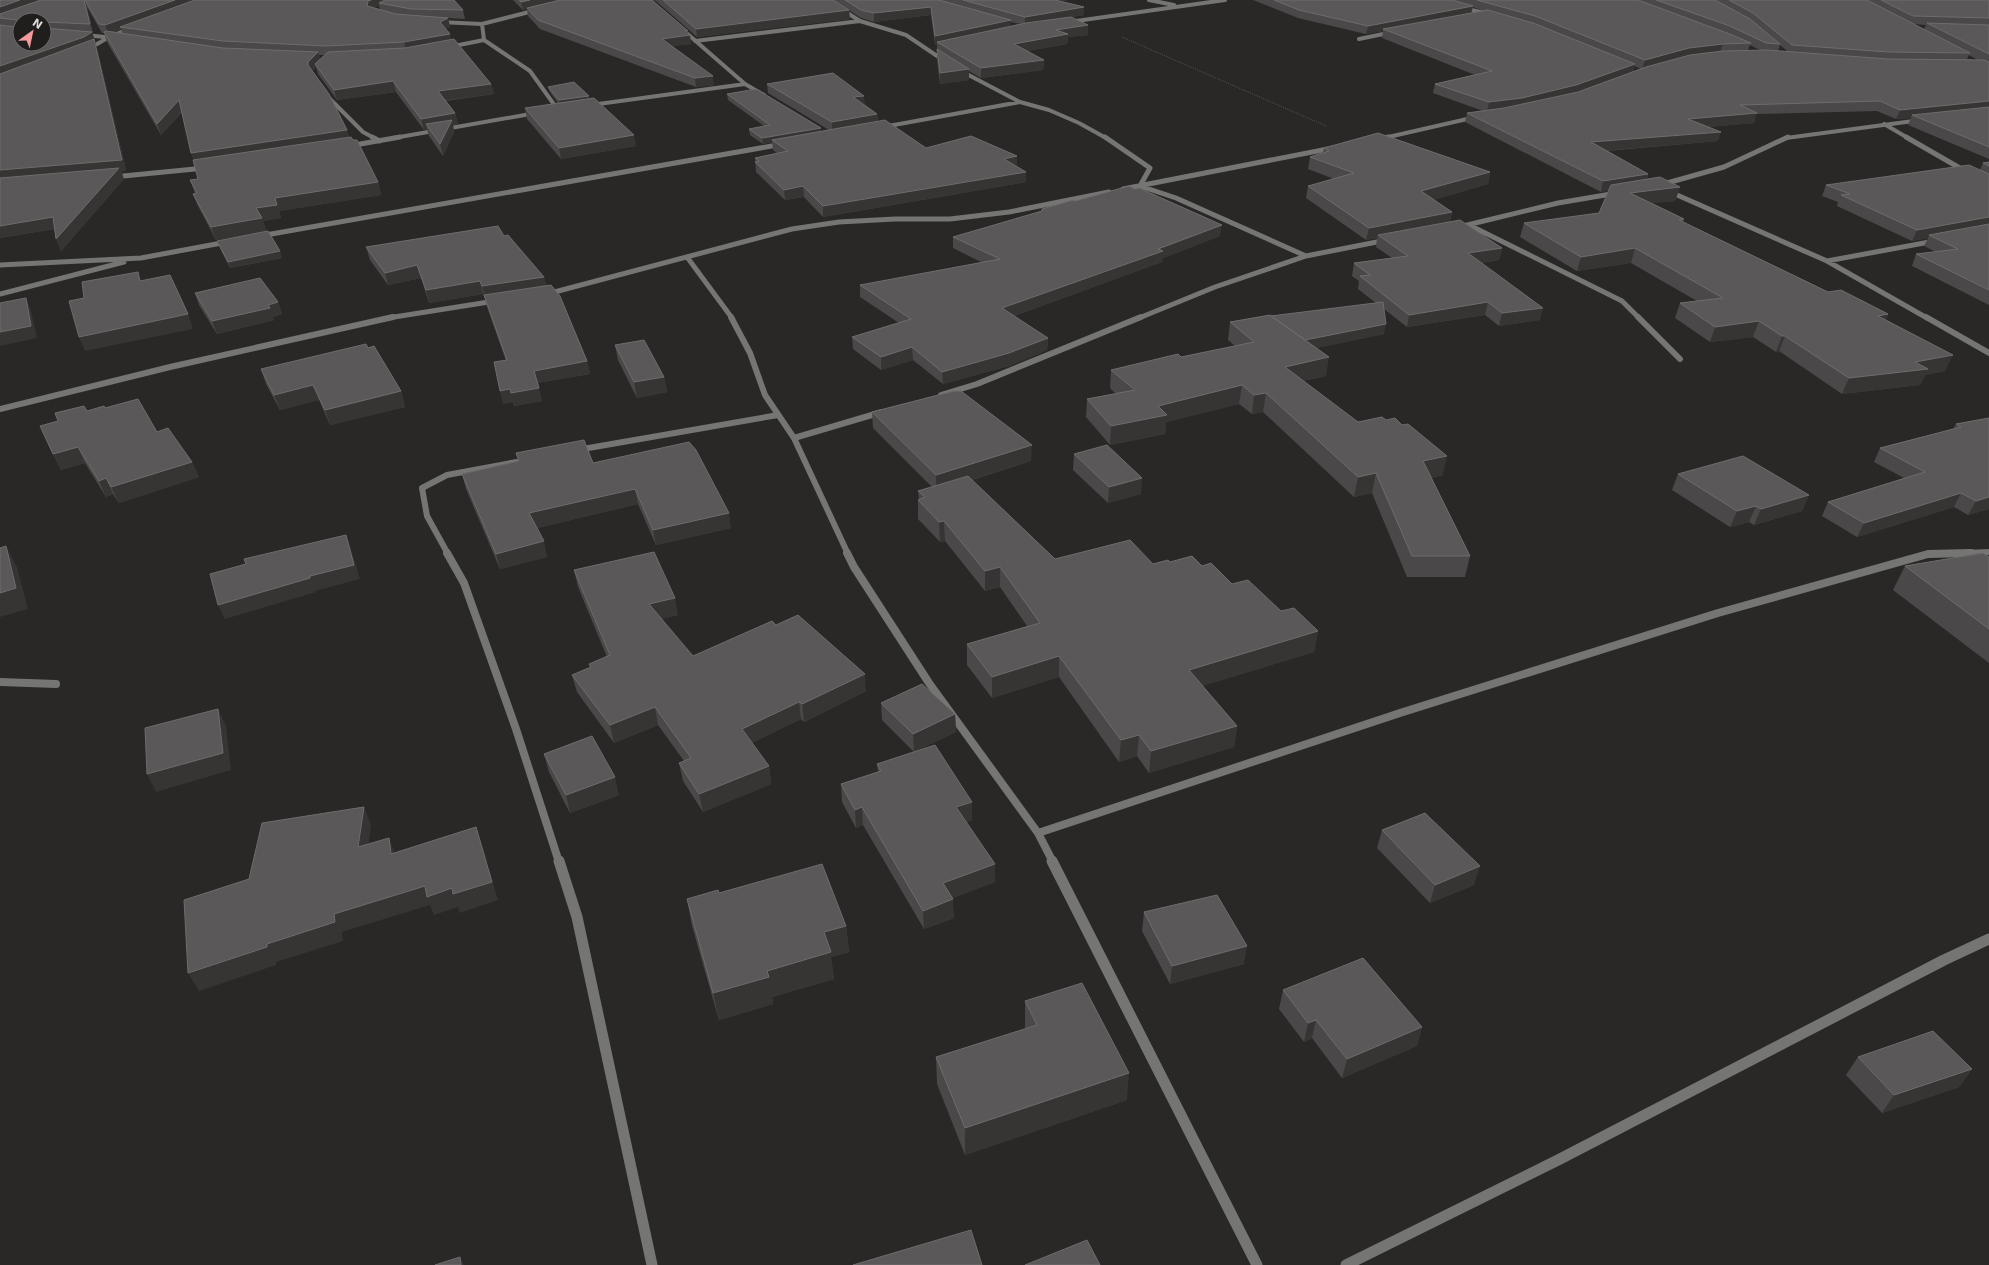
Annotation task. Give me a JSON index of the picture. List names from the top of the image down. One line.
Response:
{"north":"top right"}
